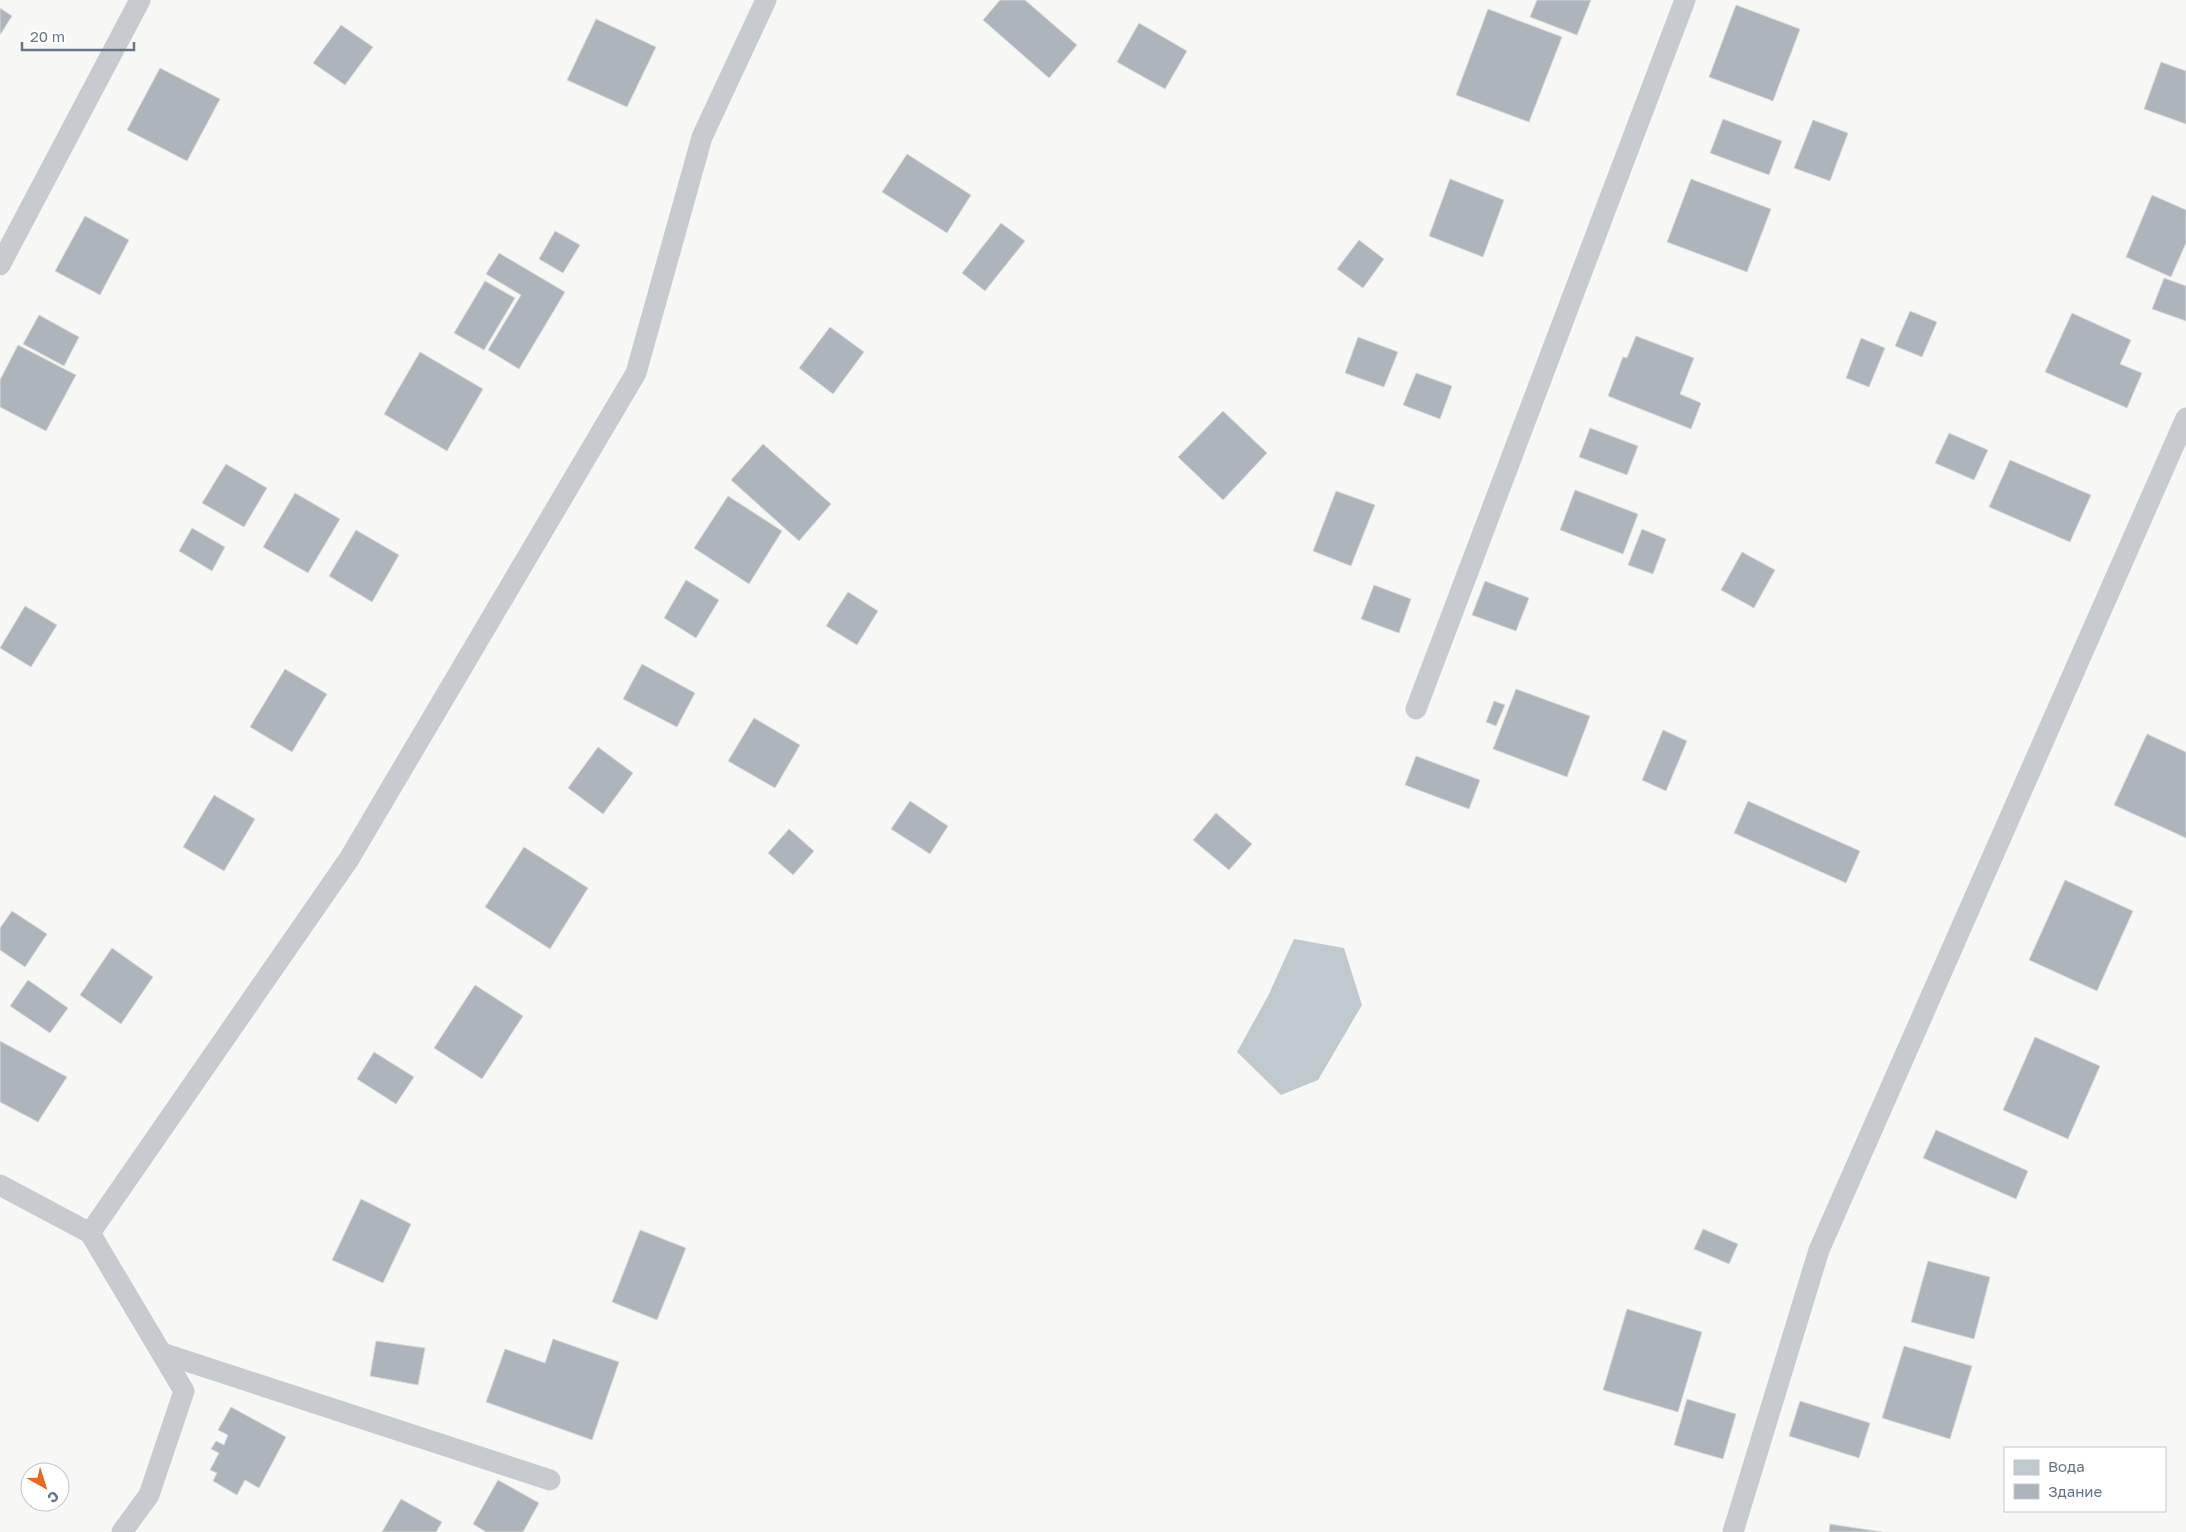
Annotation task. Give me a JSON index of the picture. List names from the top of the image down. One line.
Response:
{"legend":["Вода","Здание"],"scale_bar":"20 m","north":"bottom right"}
